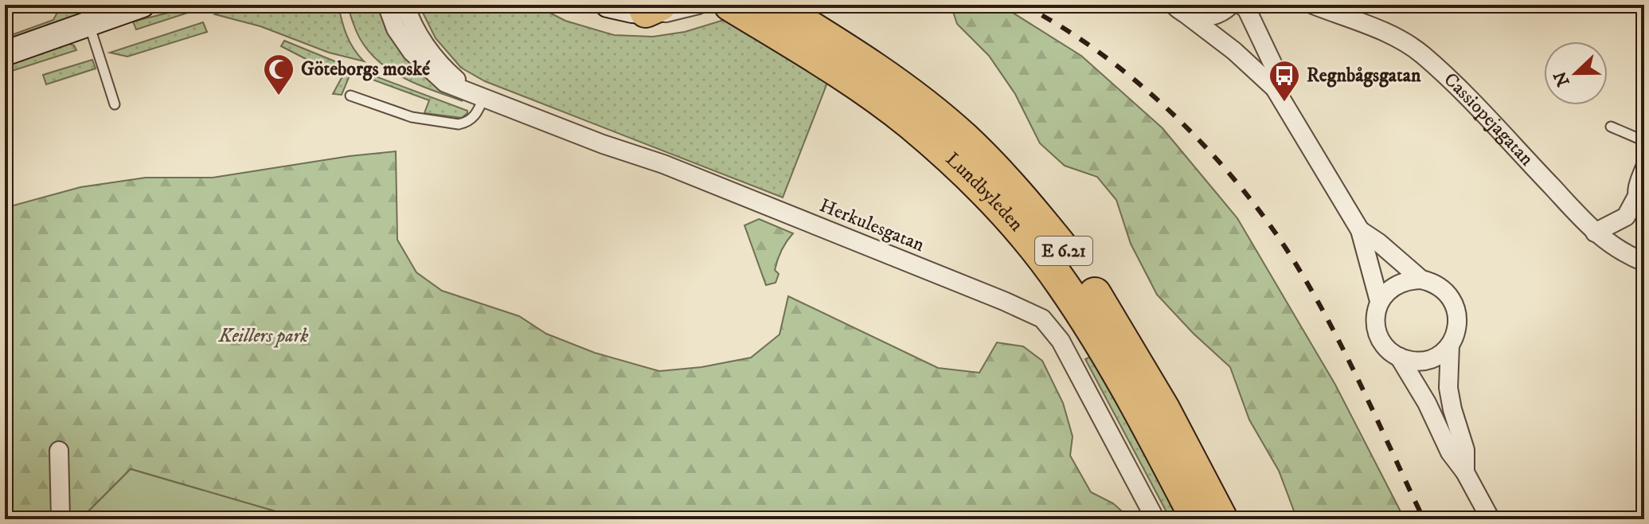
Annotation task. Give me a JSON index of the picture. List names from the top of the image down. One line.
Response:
{"streets":{"highway":["Lundbyleden","E 6.21"],"street":["Cassiopejagatan","Herkulesgatan"]},"parks":["Keillers park"],"places":{"mosque":["Göteborgs moské"],"bus stop":["Regnbågsgatan"]},"north":"left"}
